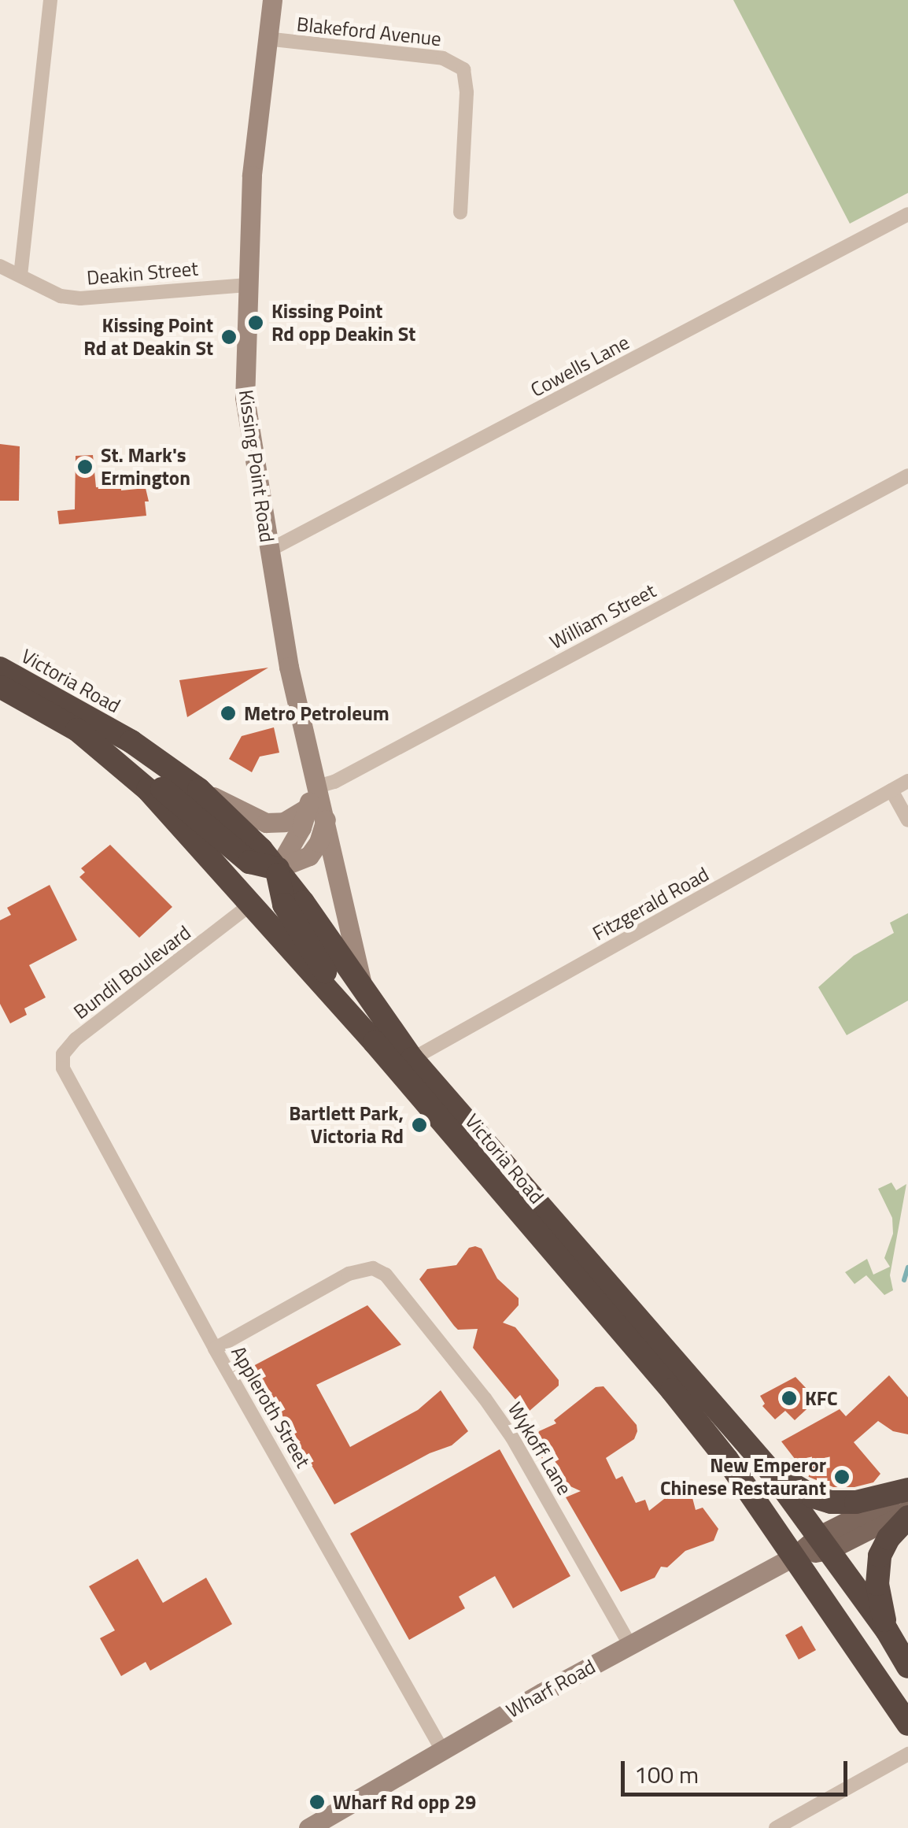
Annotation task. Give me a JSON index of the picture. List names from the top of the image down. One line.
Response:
{"streets":{"highway":["Victoria Road"],"street":["Blakeford Avenue","Deakin Street","Cowells Lane","Kissing Point Road","William Street","Fitzgerald Road","Bundil Boulevard","Appleroth Street","Wykoff Lane","Wharf Road"]},"crossings":[["Blakeford Avenue","Kissing Point Road"],["Deakin Street","Kissing Point Road"],["Cowells Lane","Kissing Point Road"],["Kissing Point Road","William Street"],["Kissing Point Road","Victoria Road"],["Victoria Road","Fitzgerald Road"],["Victoria Road","Bundil Boulevard"],["Victoria Road","Wharf Road"],["Bundil Boulevard","Appleroth Street"],["Appleroth Street","Wykoff Lane"],["Appleroth Street","Wharf Road"],["Wykoff Lane","Wharf Road"]],"places":["Kissing Point Rd opp Deakin St","Kissing Point Rd at Deakin St","St. Mark's Ermington","Metro Petroleum","Bartlett Park, Victoria Rd","KFC","New Emperor Chinese Restaurant","Wharf Rd opp 29"],"scale_bar":"100 m"}
